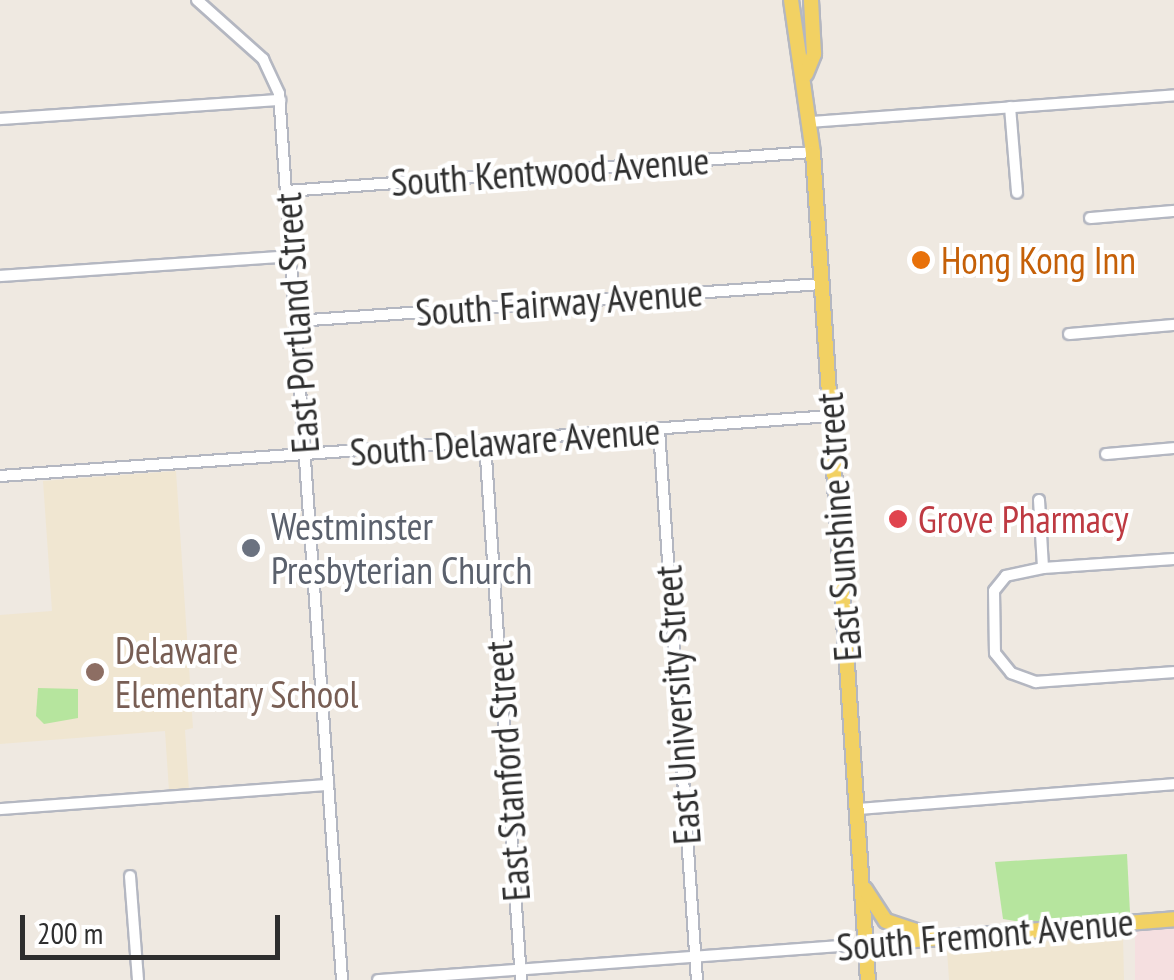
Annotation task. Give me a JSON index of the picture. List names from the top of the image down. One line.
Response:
{"streets":{"main road":["East Sunshine Street","South Fremont Avenue"],"street":["South Kentwood Avenue","South Fairway Avenue","East Portland Street","South Delaware Avenue","East University Street","East Stanford Street"]},"crossings":[["South Kentwood Avenue","East Portland Street"],["South Kentwood Avenue","East Sunshine Street"],["South Fairway Avenue","East Portland Street"],["South Fairway Avenue","East Sunshine Street"],["East Portland Street","South Delaware Avenue"],["South Delaware Avenue","East Sunshine Street"],["South Delaware Avenue","East University Street"],["South Delaware Avenue","East Stanford Street"],["East Sunshine Street","South Fremont Avenue"],["East University Street","South Fremont Avenue"],["East Stanford Street","South Fremont Avenue"]],"places":["Hong Kong Inn","Grove Pharmacy","Westminster Presbyterian Church","Delaware Elementary School"],"scale_bar":"200 m"}
